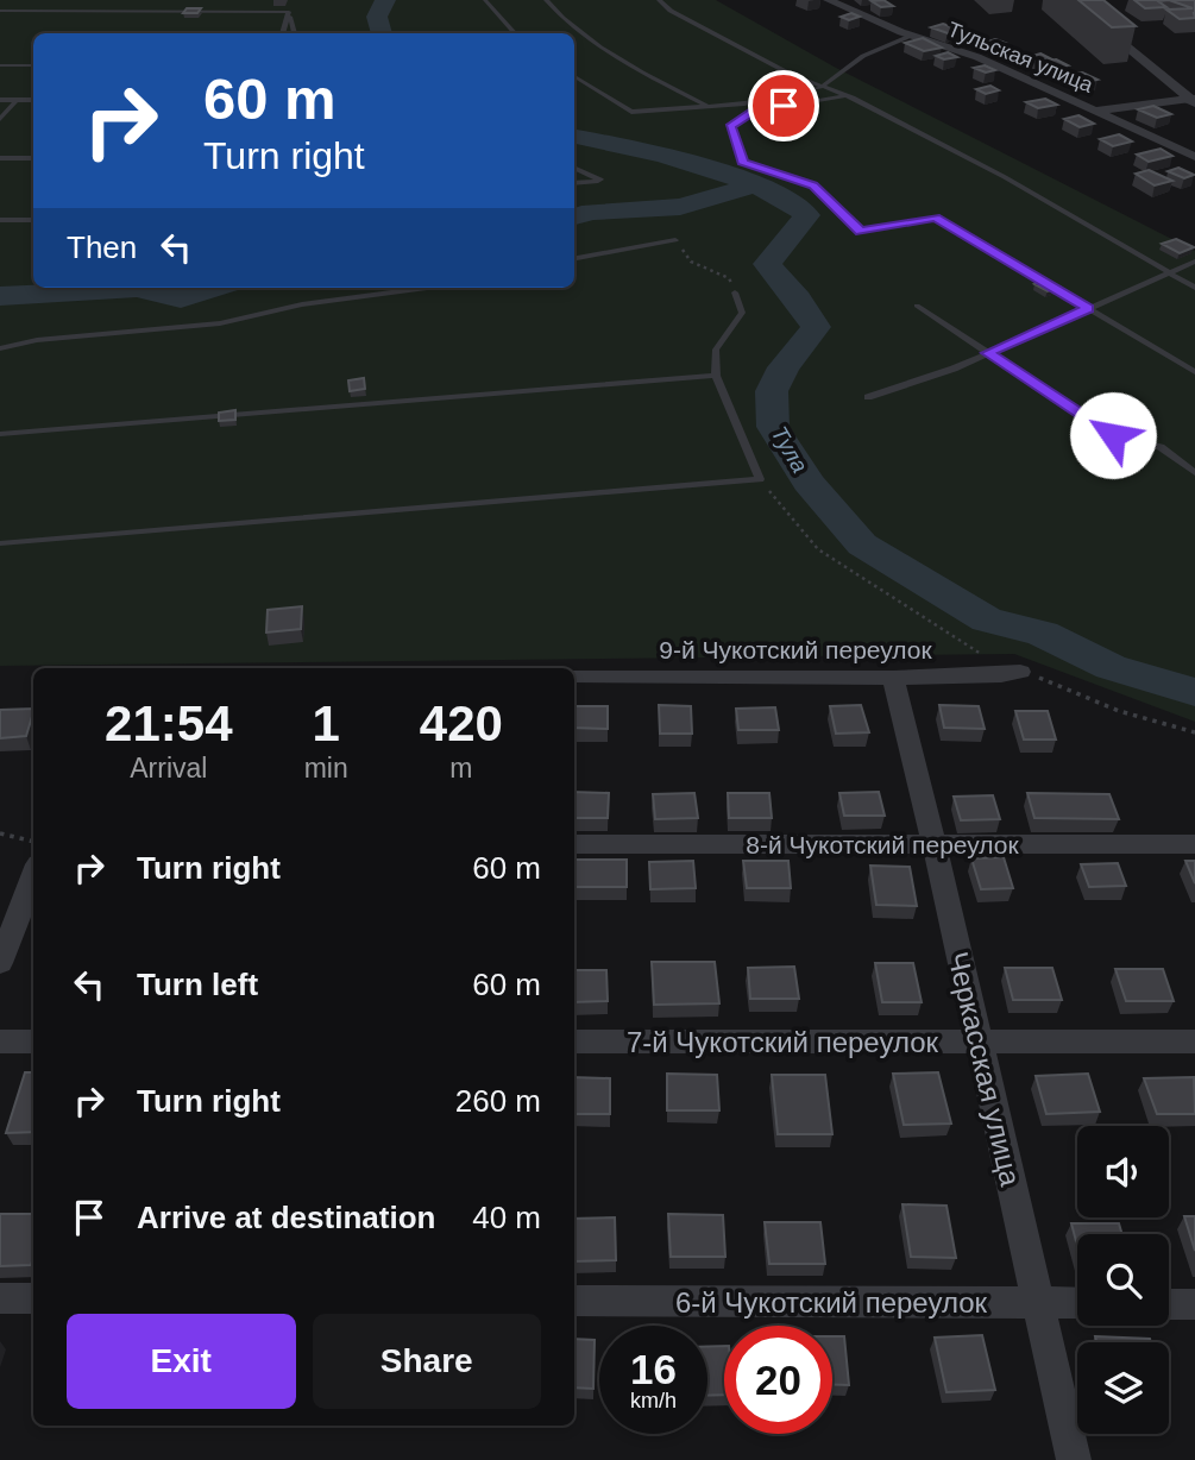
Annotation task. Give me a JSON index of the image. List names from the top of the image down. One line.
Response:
{"streets":{"street":["Тульская улица","9-й Чукотский переулок","8-й Чукотский переулок","7-й Чукотский переулок","Черкасская улица","6-й Чукотский переулок"]},"crossings":[["9-й Чукотский переулок","Черкасская улица"],["8-й Чукотский переулок","Черкасская улица"],["7-й Чукотский переулок","Черкасская улица"],["Черкасская улица","6-й Чукотский переулок"]],"water":["Тула"],"page":{"turn":["60 m","Turn right"],"then":"Then","eta":["21:54","Arrival","1","min","420","m"],"list":[{"name":"Turn right","value":"60 m"},{"name":"Turn left","value":"60 m"},{"name":"Turn right","value":"260 m"},{"name":"Arrive at destination","value":"40 m"}],"buttons":["Exit","Share"],"speed":"16 km/h","limit":"20"}}
